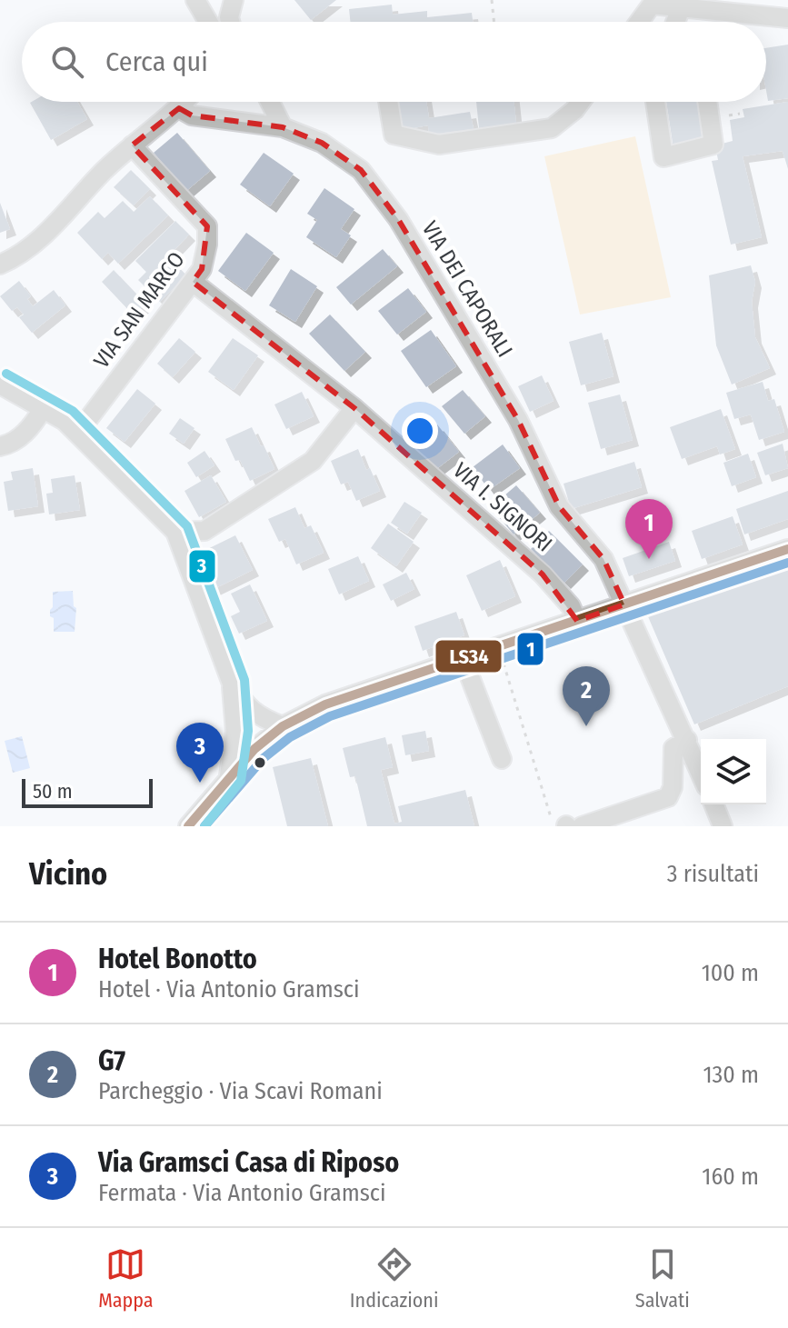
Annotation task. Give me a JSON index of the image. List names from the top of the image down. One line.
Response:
{"streets":{"street":["VIA DEI CAPORALI","VIA SAN MARCO","VIA I. SIGNORI"]},"crossings":[["VIA SAN MARCO","VIA I. SIGNORI"]],"lines":["transit line 3","transit line LS34","transit line 1"],"scale_bar":"50 m","page":{"search":"Cerca qui","pins":["1","2","3"],"scale":"50 m","heading":["Vicino","3 risultati"],"list":[{"mark":"1","name":"Hotel Bonotto","note":"Hotel · Via Antonio Gramsci","value":"100 m"},{"mark":"2","name":"G7","note":"Parcheggio · Via Scavi Romani","value":"130 m"},{"mark":"3","name":"Via Gramsci Casa di Riposo","note":"Fermata · Via Antonio Gramsci","value":"160 m"}],"nav":["Mappa","Indicazioni","Salvati"]}}
